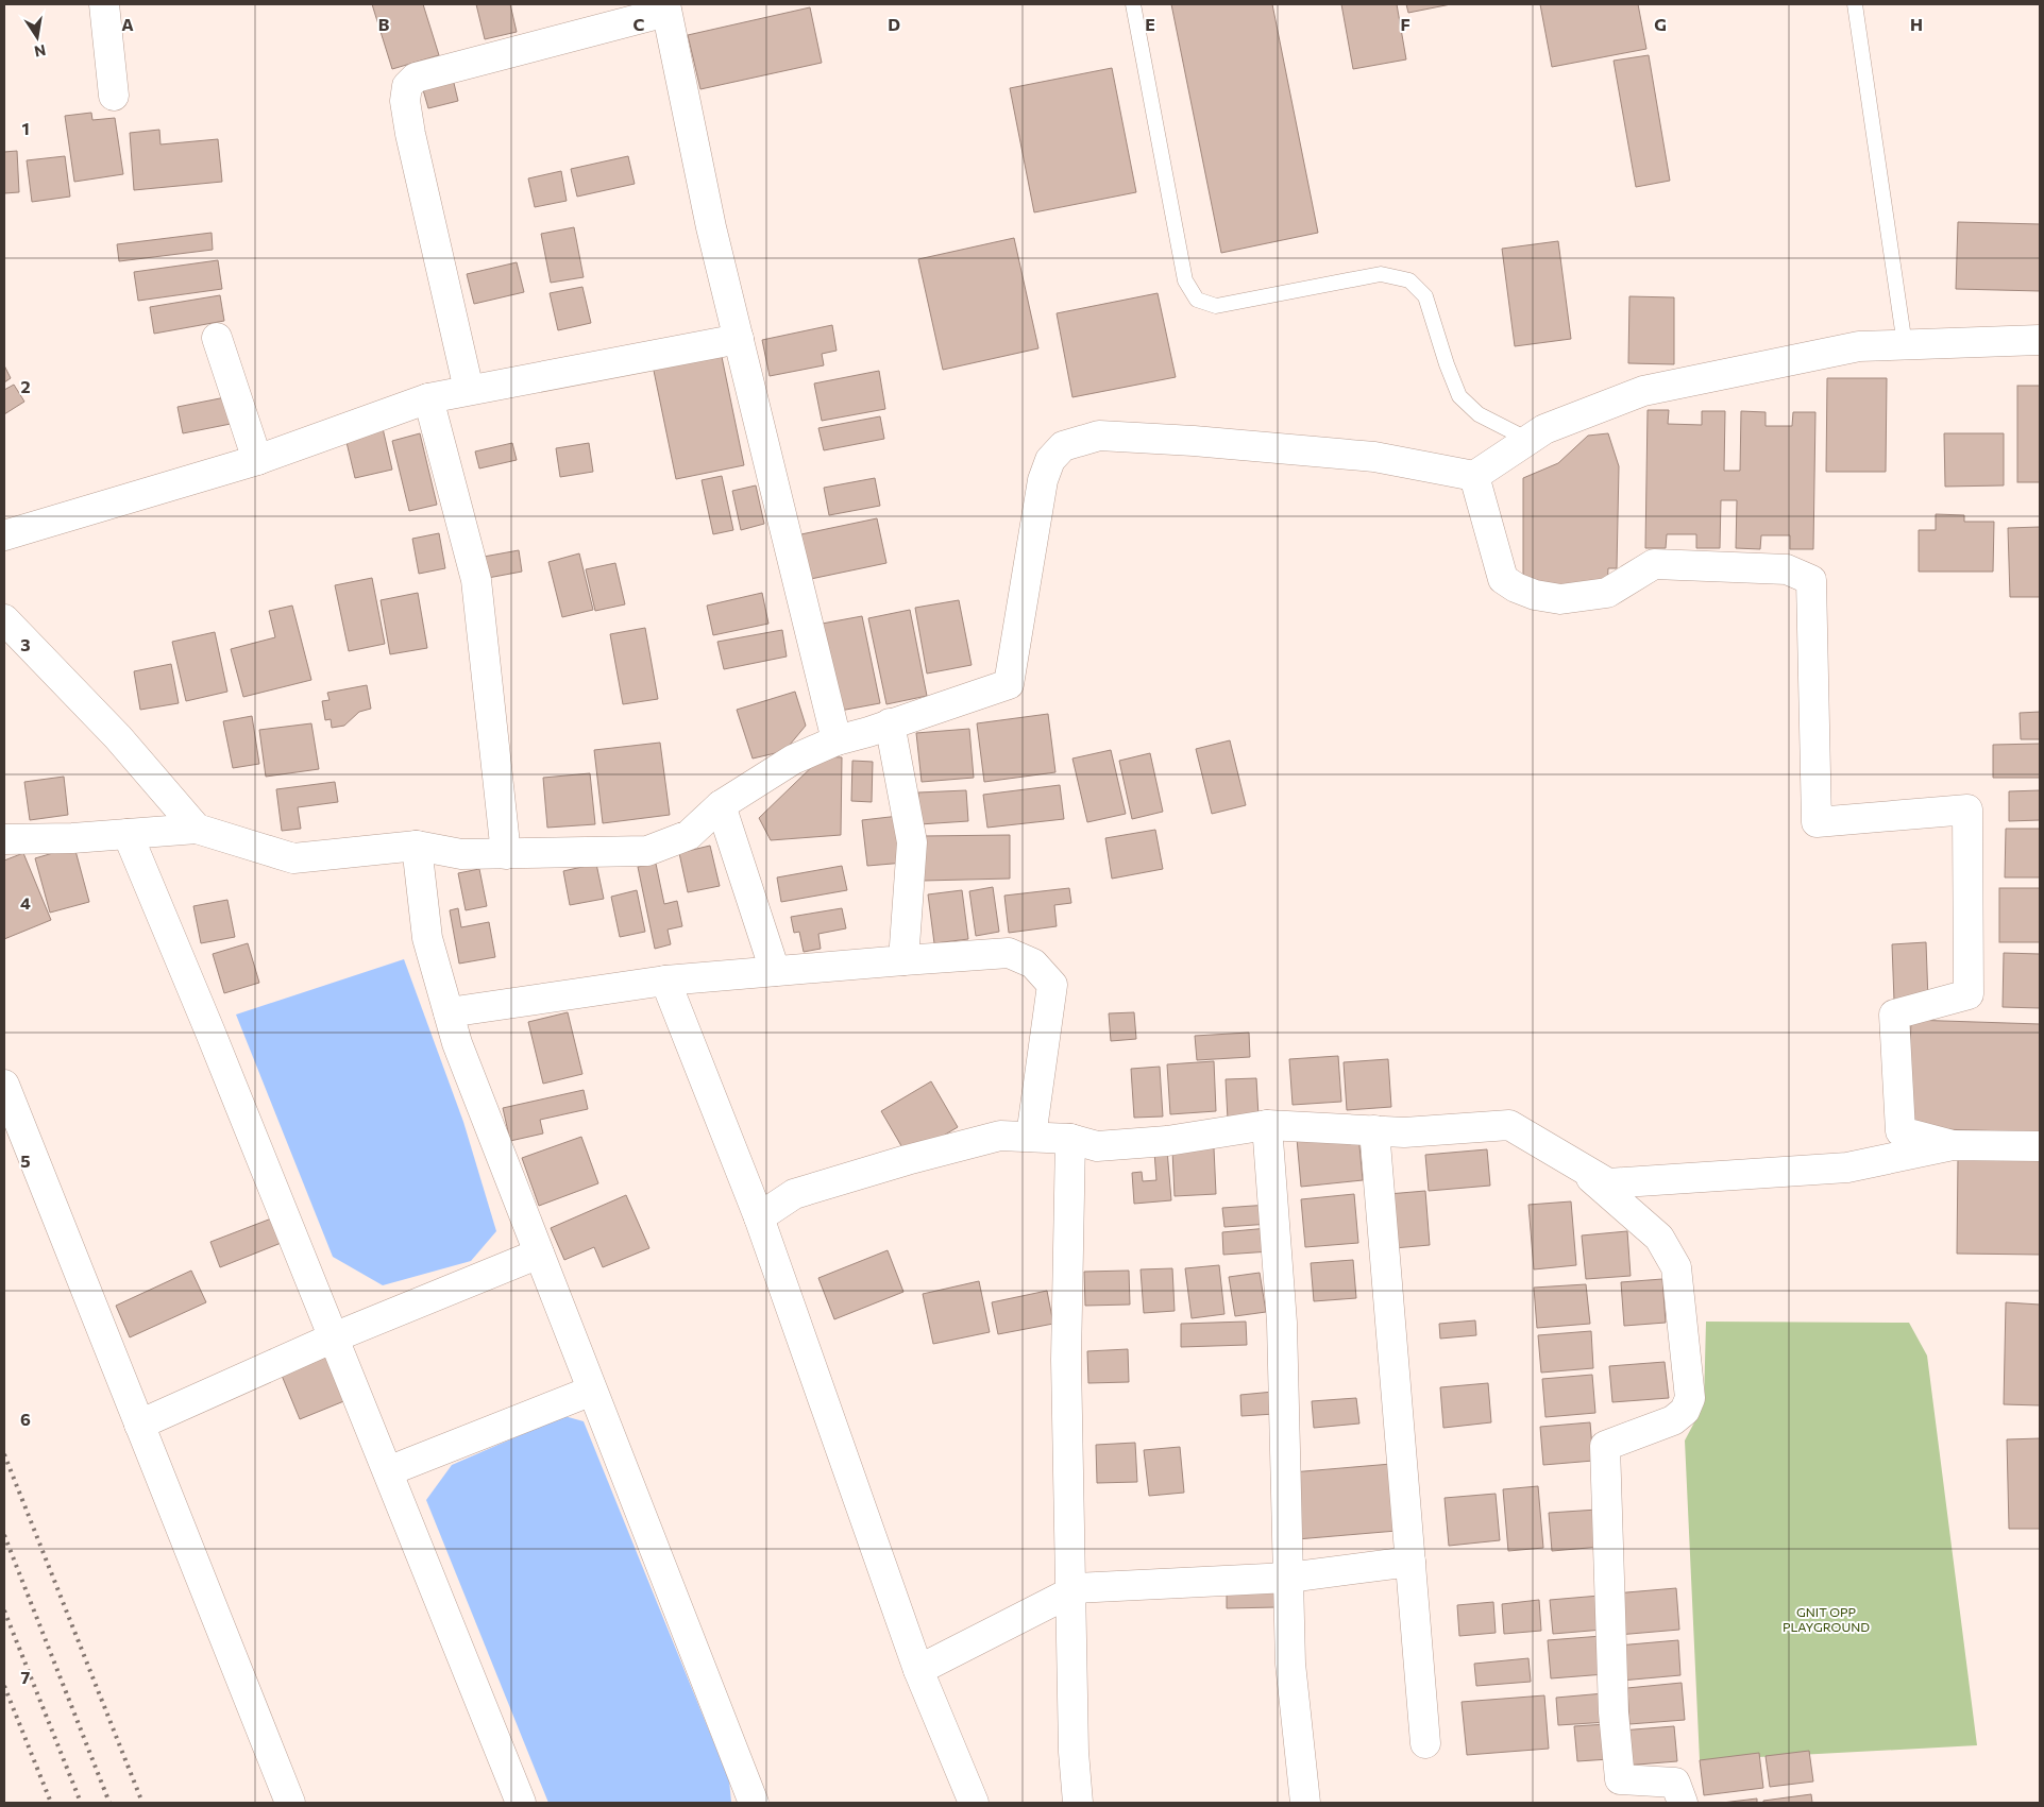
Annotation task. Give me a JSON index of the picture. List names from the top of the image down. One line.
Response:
{"parks":["GNIT OPP PLAYGROUND"],"north":"bottom","grid":{"columns":["A","B","C","D","E","F","G","H"],"rows":["1","2","3","4","5","6","7"]}}
